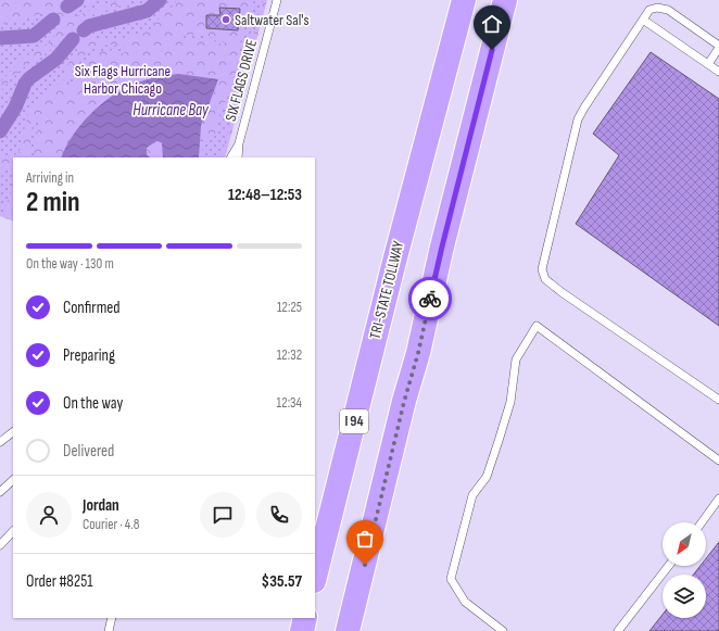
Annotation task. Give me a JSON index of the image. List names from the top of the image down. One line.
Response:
{"streets":{"highway":["TRI-STATE TOLLWAY","I 94"],"lane":["SIX FLAGS DRIVE"]},"water":["Hurricane Bay"],"parks":["Six Flags Hurricane Harbor Chicago"],"places":["Saltwater Sal's"],"north":"bottom left","page":{"heading":["2 min","Arriving in","12:48–12:53"],"panel":["Jordan","Courier · 4.8","Order #8251","$35.57"],"bar":"On the way · 130 m","list":[["Confirmed","12:25"],["Preparing","12:32"],["On the way","12:34"],"Delivered"]}}
